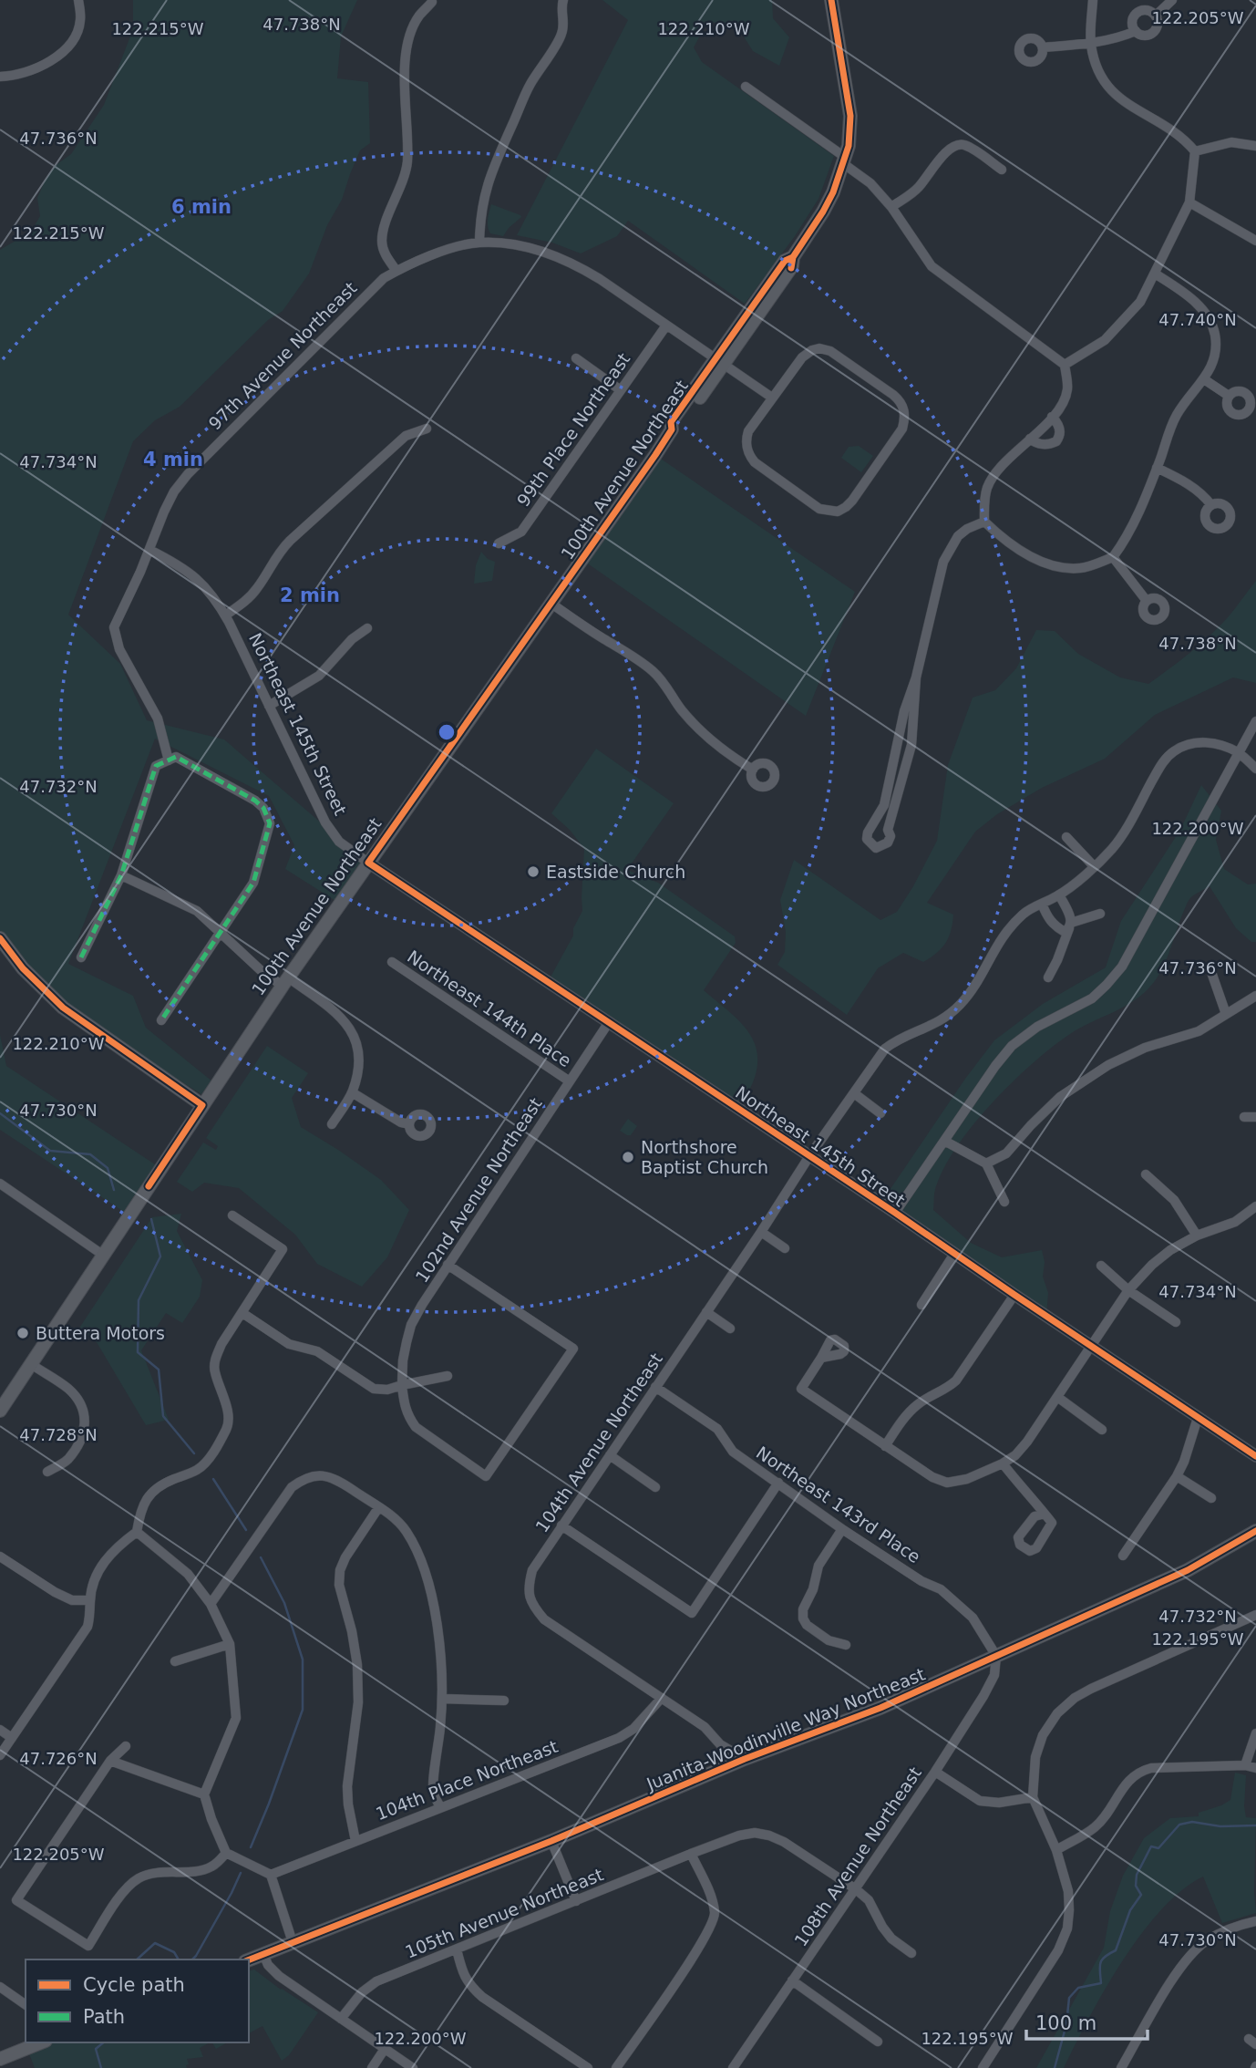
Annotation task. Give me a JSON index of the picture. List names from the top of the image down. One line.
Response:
{"streets":{"main road":["100th Avenue Northeast","Juanita-Woodinville Way Northeast"],"street":["97th Avenue Northeast","99th Place Northeast","Northeast 145th Street","Northeast 144th Place","102nd Avenue Northeast","104th Avenue Northeast","Northeast 143rd Place","104th Place Northeast","108th Avenue Northeast","105th Avenue Northeast"]},"crossings":[["97th Avenue Northeast","Northeast 145th Street"],["100th Avenue Northeast","Northeast 145th Street"],["Northeast 145th Street","102nd Avenue Northeast"],["Northeast 145th Street","104th Avenue Northeast"],["Northeast 144th Place","102nd Avenue Northeast"],["104th Avenue Northeast","Northeast 143rd Place"],["104th Avenue Northeast","104th Place Northeast"],["Northeast 143rd Place","Juanita-Woodinville Way Northeast"],["Northeast 143rd Place","108th Avenue Northeast"],["Juanita-Woodinville Way Northeast","108th Avenue Northeast"],["108th Avenue Northeast","105th Avenue Northeast"]],"places":["Eastside Church","Northshore Baptist Church","Buttera Motors"],"legend":["Cycle path","Path"],"scale_bar":"100 m","coordinates":["122.205°W","47.738°N","122.215°W","122.210°W","47.736°N","47.740°N","47.734°N","47.732°N","122.200°W","47.730°N","47.728°N","122.195°W","47.726°N"],"rings":["6 min","4 min","2 min"]}
